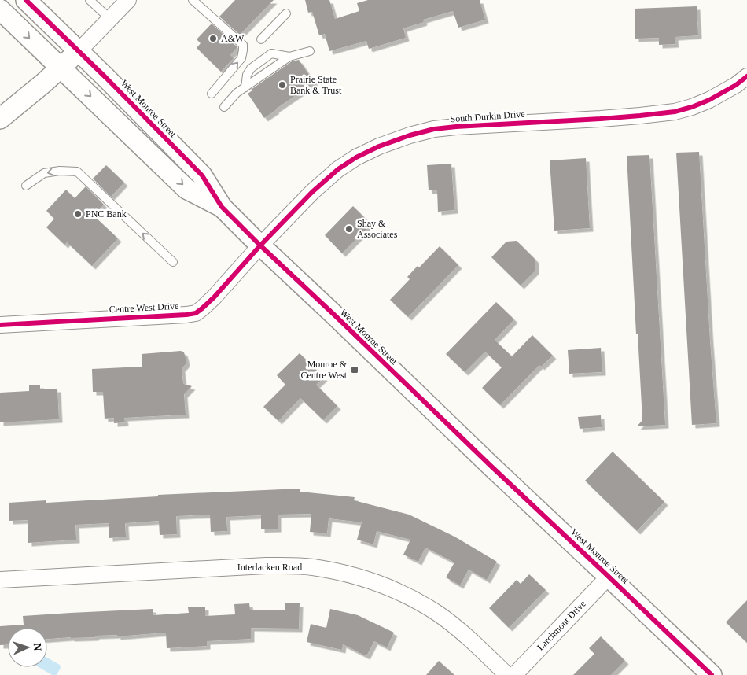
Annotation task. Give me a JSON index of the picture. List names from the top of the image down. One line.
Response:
{"streets":{"street":["West Monroe Street","South Durkin Drive","Centre West Drive","Interlacken Road","Larchmont Drive"]},"crossings":[["West Monroe Street","South Durkin Drive"],["West Monroe Street","Centre West Drive"],["West Monroe Street","Larchmont Drive"],["South Durkin Drive","Centre West Drive"]],"places":{"other":["A&W","Prairie State Bank & Trust","PNC Bank","Shay & Associates"],"transit":["Monroe & Centre West"]},"north":"right"}
